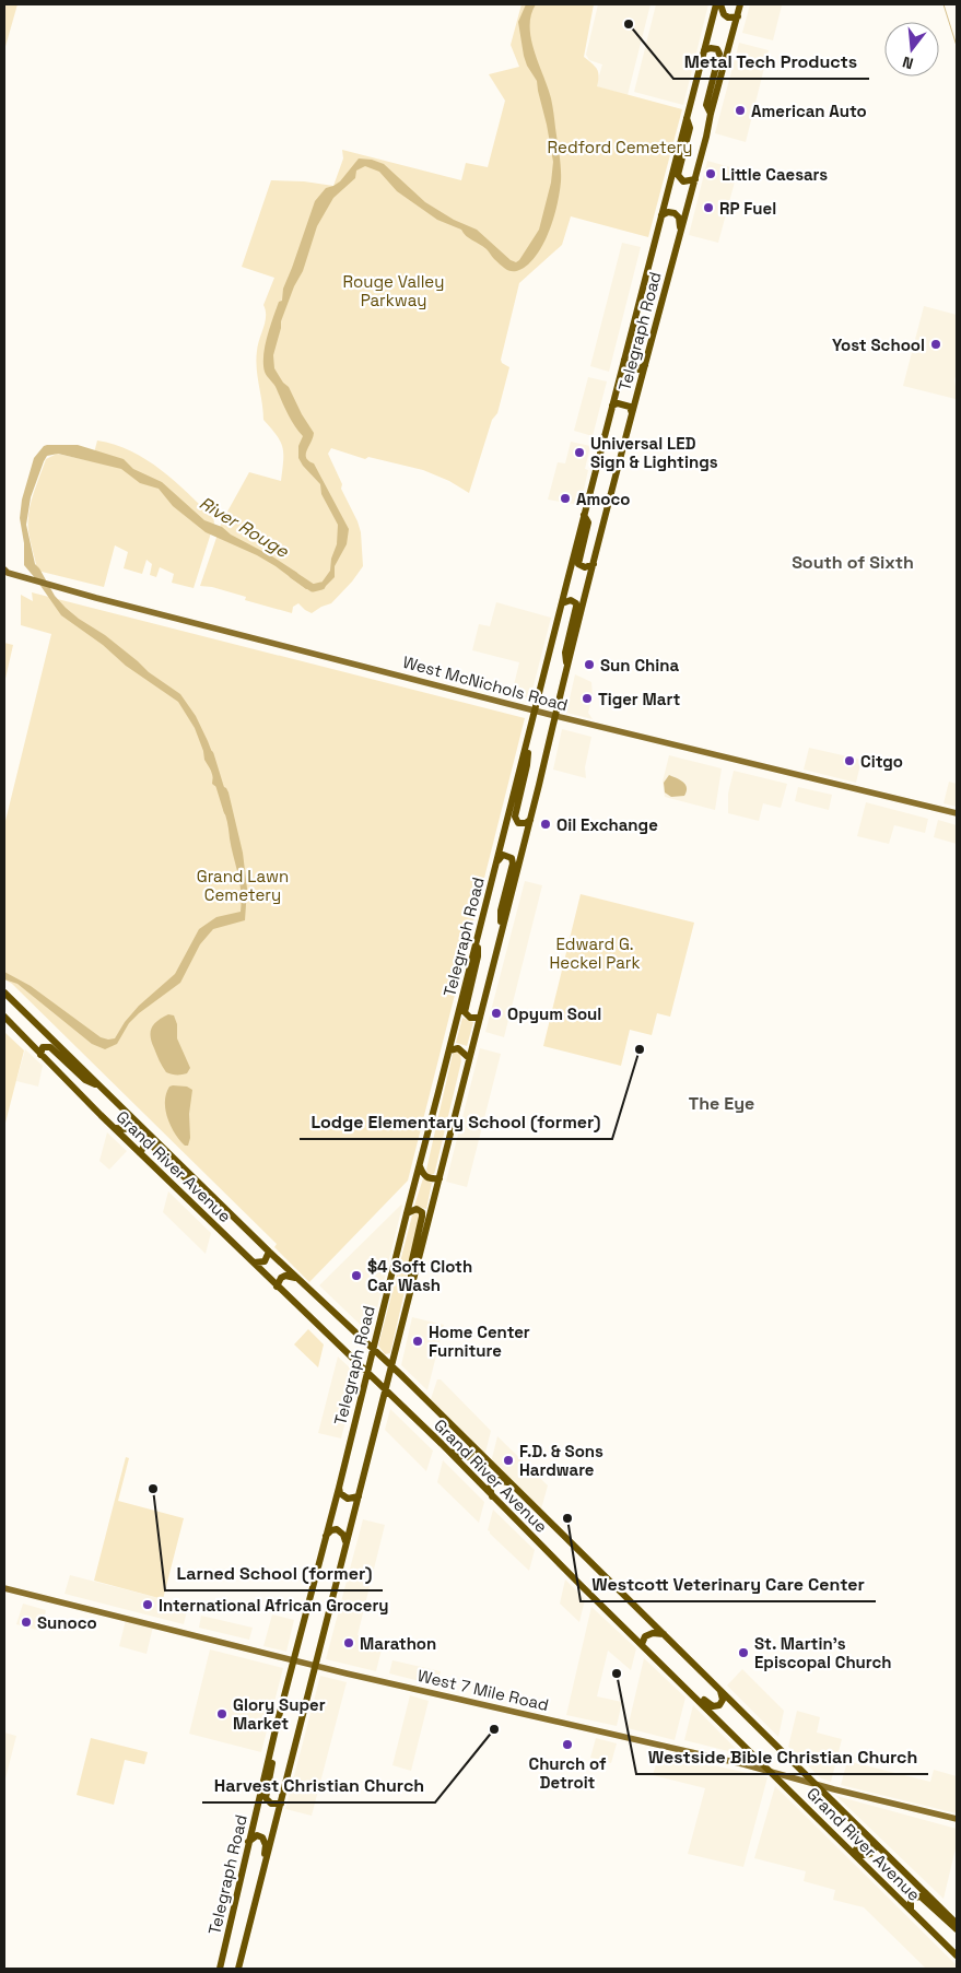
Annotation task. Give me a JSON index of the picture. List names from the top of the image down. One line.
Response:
{"streets":{"main road":["Telegraph Road","West McNichols Road","Grand River Avenue","West 7 Mile Road"]},"crossings":[["Telegraph Road","West McNichols Road"],["Telegraph Road","Grand River Avenue"],["Telegraph Road","West 7 Mile Road"],["Grand River Avenue","West 7 Mile Road"]],"districts":["South of Sixth","The Eye"],"water":["River Rouge"],"parks":["Redford Cemetery","Rouge Valley Parkway","Grand Lawn Cemetery","Edward G. Heckel Park"],"places":["Metal Tech Products","American Auto","Little Caesars","RP Fuel","Yost School","Universal LED Sign & Lightings","Amoco","Sun China","Tiger Mart","Citgo","Oil Exchange","Opyum Soul","Lodge Elementary School (former)","$4 Soft Cloth Car Wash","Home Center Furniture","F.D. & Sons Hardware","Larned School (former)","Westcott Veterinary Care Center","International African Grocery","Sunoco","Marathon","St. Martin's Episcopal Church","Westside Bible Christian Church","Glory Super Market","Harvest Christian Church","Church of Detroit"],"north":"bottom"}
